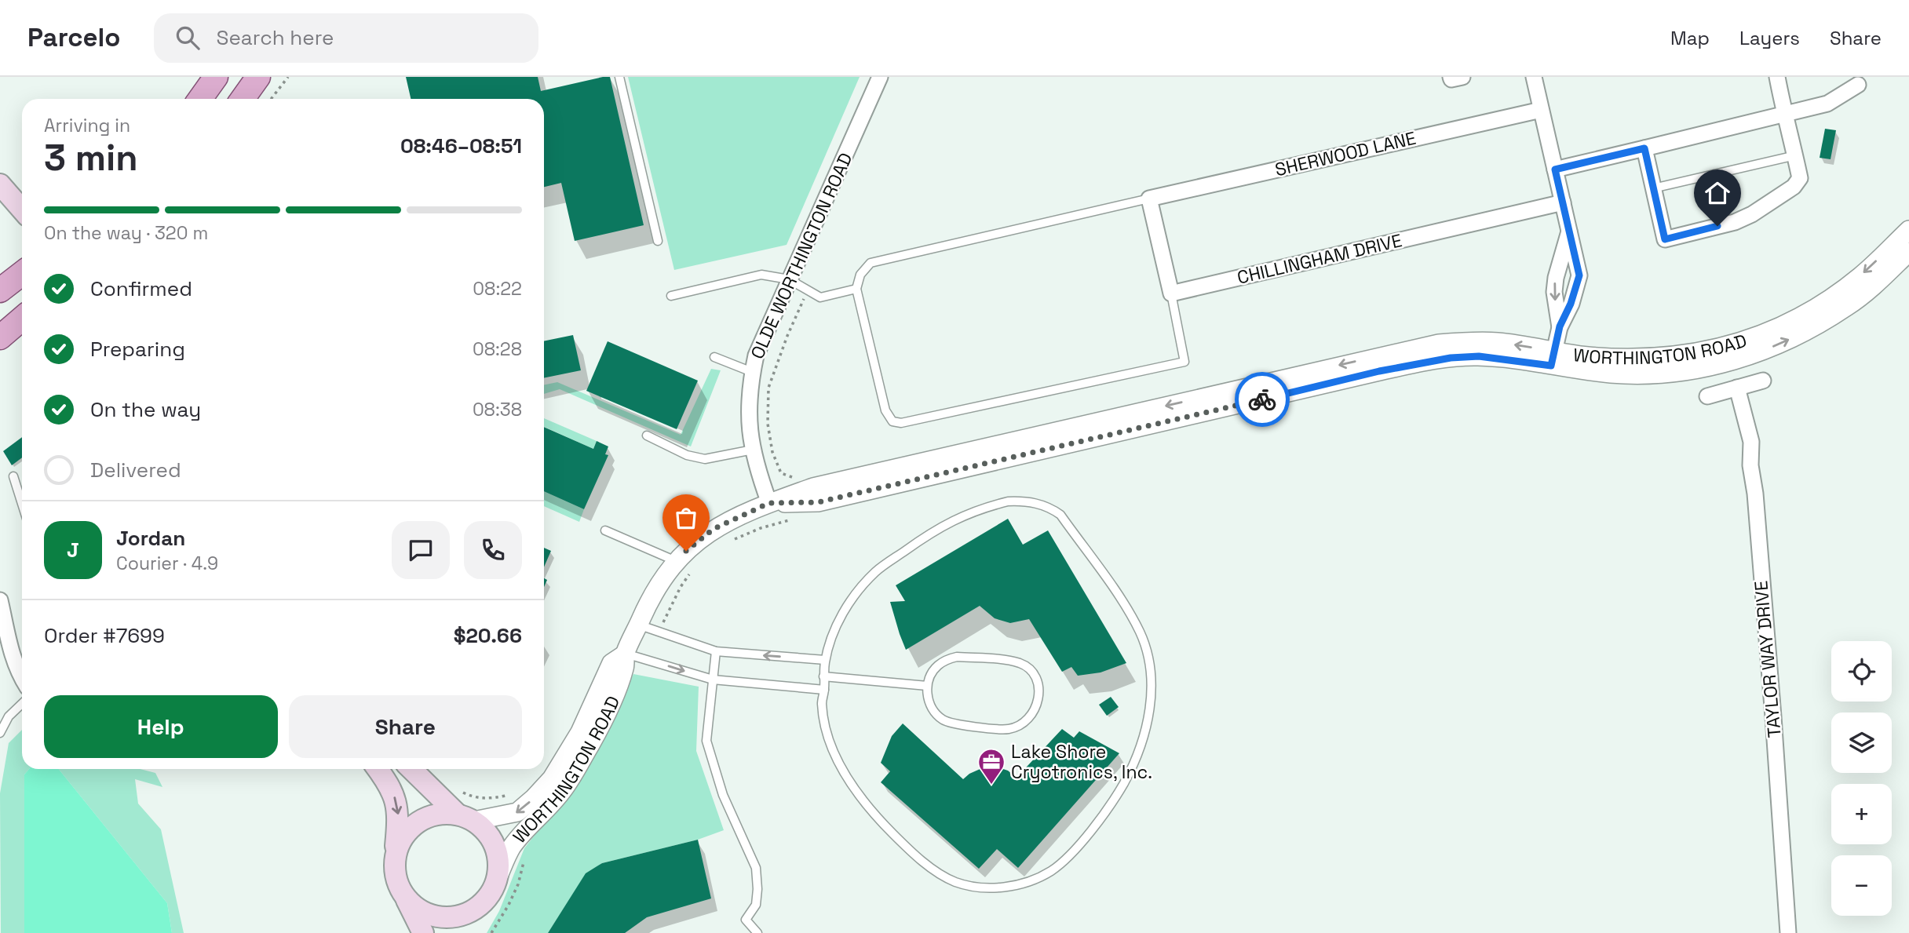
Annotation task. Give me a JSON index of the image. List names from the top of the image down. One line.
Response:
{"streets":{"street":["SHERWOOD LANE","OLDE WORTHINGTON ROAD","CHILLINGHAM DRIVE","WORTHINGTON ROAD","TAYLOR WAY DRIVE"]},"crossings":[["OLDE WORTHINGTON ROAD","WORTHINGTON ROAD"]],"places":{"office":["Lake Shore Cryotronics, Inc."]},"page":{"header":"Parcelo","search":"Search here","nav":["Map","Layers","Share"],"heading":["3 min","Arriving in","08:46–08:51"],"panel":["Jordan","Courier · 4.9","Order #7699","$20.66"],"bar":"On the way · 320 m","list":[["Confirmed","08:22"],["Preparing","08:28"],["On the way","08:38"],"Delivered"],"round":"J","map_buttons":["+","−"],"buttons":["Help","Share"]}}
